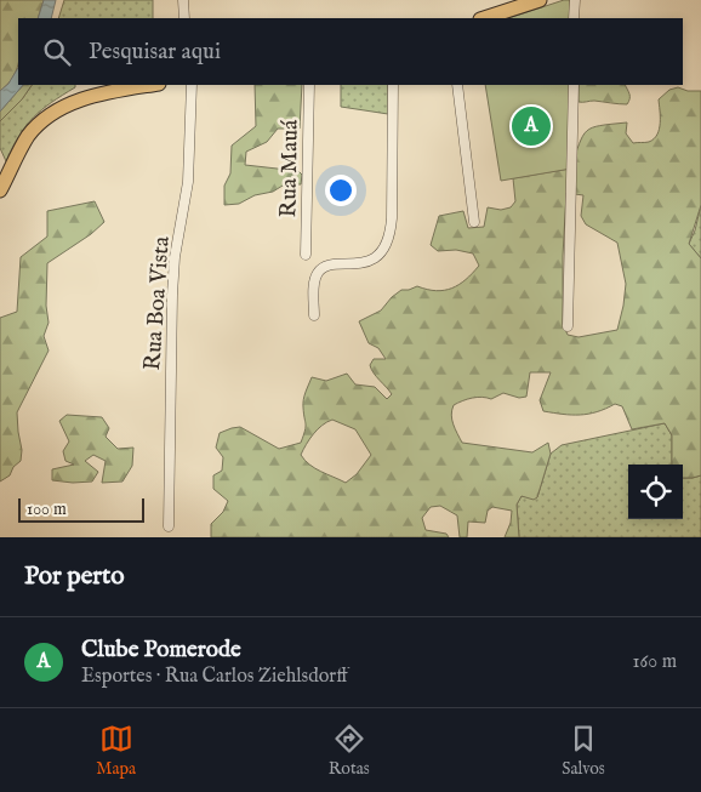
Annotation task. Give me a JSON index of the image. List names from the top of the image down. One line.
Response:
{"streets":{"street":["Rua Mauá","Rua Boa Vista"]},"scale_bar":"100 m","page":{"search":"Pesquisar aqui","pins":"A","scale":"100 m","heading":"Por perto","list":[{"mark":"A","name":"Clube Pomerode","note":"Esportes · Rua Carlos Ziehlsdorff","value":"160 m"}],"nav":["Mapa","Rotas","Salvos"]}}
